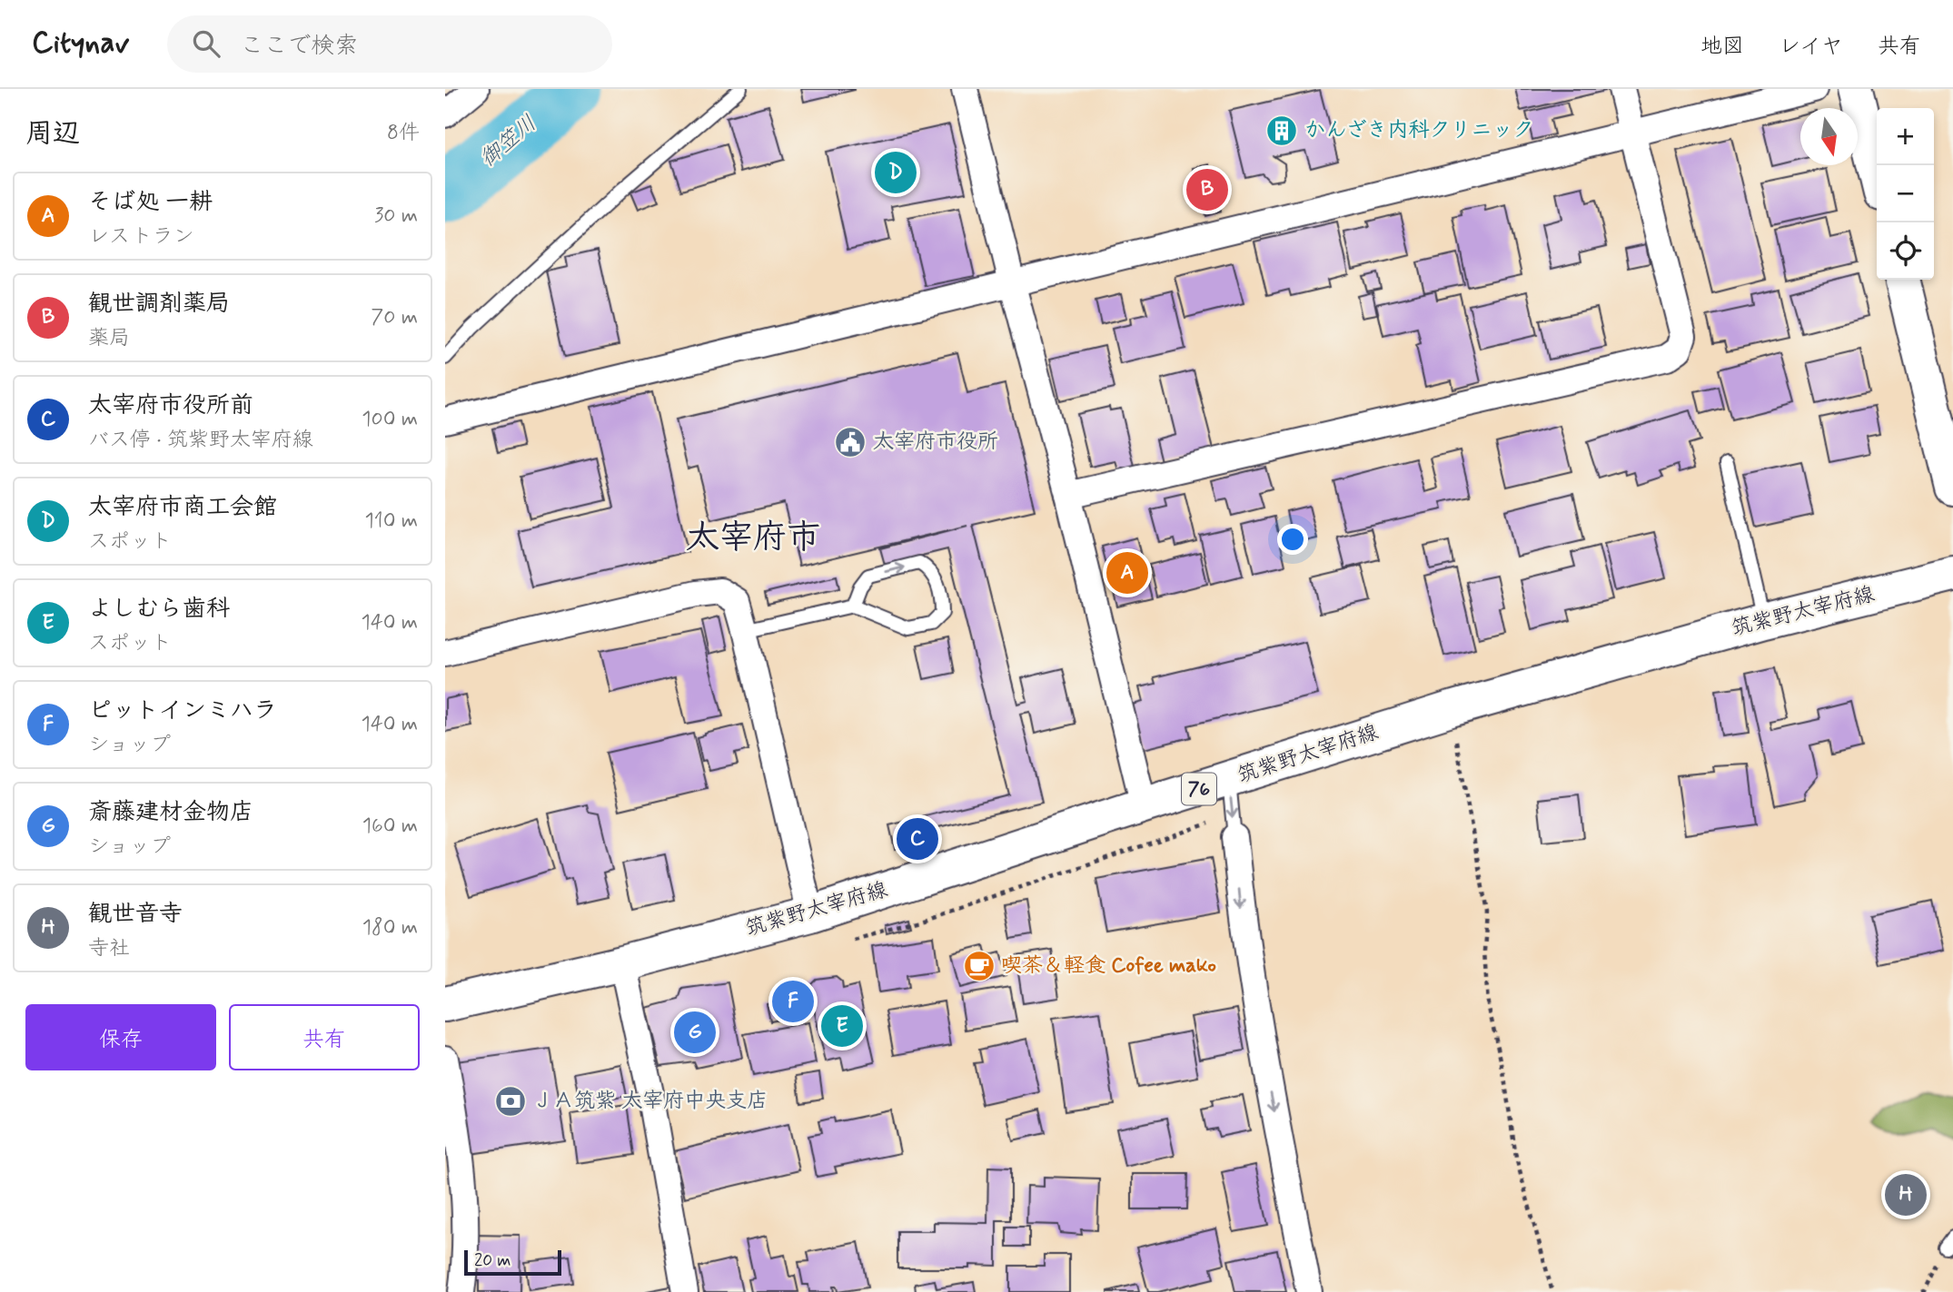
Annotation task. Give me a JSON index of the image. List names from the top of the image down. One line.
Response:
{"streets":{"main road":["筑紫野太宰府線","76"]},"districts":["太宰府市"],"water":["御笠川"],"places":{"building":["かんざき内科クリニック"],"public building":["太宰府市役所"],"cafe":["喫茶＆軽食 Cofee mako"],"bank":["ＪＡ筑紫 太宰府中央支店"]},"scale_bar":"20 m","north":"bottom","page":{"header":"Citynav","search":"ここで検索","nav":["地図","レイヤ","共有"],"heading":["周辺","8件"],"map_buttons":["+","−"],"pins":["D","B","A","C","F","E","G","H"],"list":[{"mark":"A","name":"そば処 一耕","note":"レストラン","value":"30 m"},{"mark":"B","name":"観世調剤薬局","note":"薬局","value":"70 m"},{"mark":"C","name":"太宰府市役所前","note":"バス停 · 筑紫野太宰府線","value":"100 m"},{"mark":"D","name":"太宰府市商工会館","note":"スポット","value":"110 m"},{"mark":"E","name":"よしむら歯科","note":"スポット","value":"140 m"},{"mark":"F","name":"ピットインミハラ","note":"ショップ","value":"140 m"},{"mark":"G","name":"斎藤建材金物店","note":"ショップ","value":"160 m"},{"mark":"H","name":"観世音寺","note":"寺社","value":"180 m"}],"buttons":["保存","共有"],"scale":"20 m"}}
